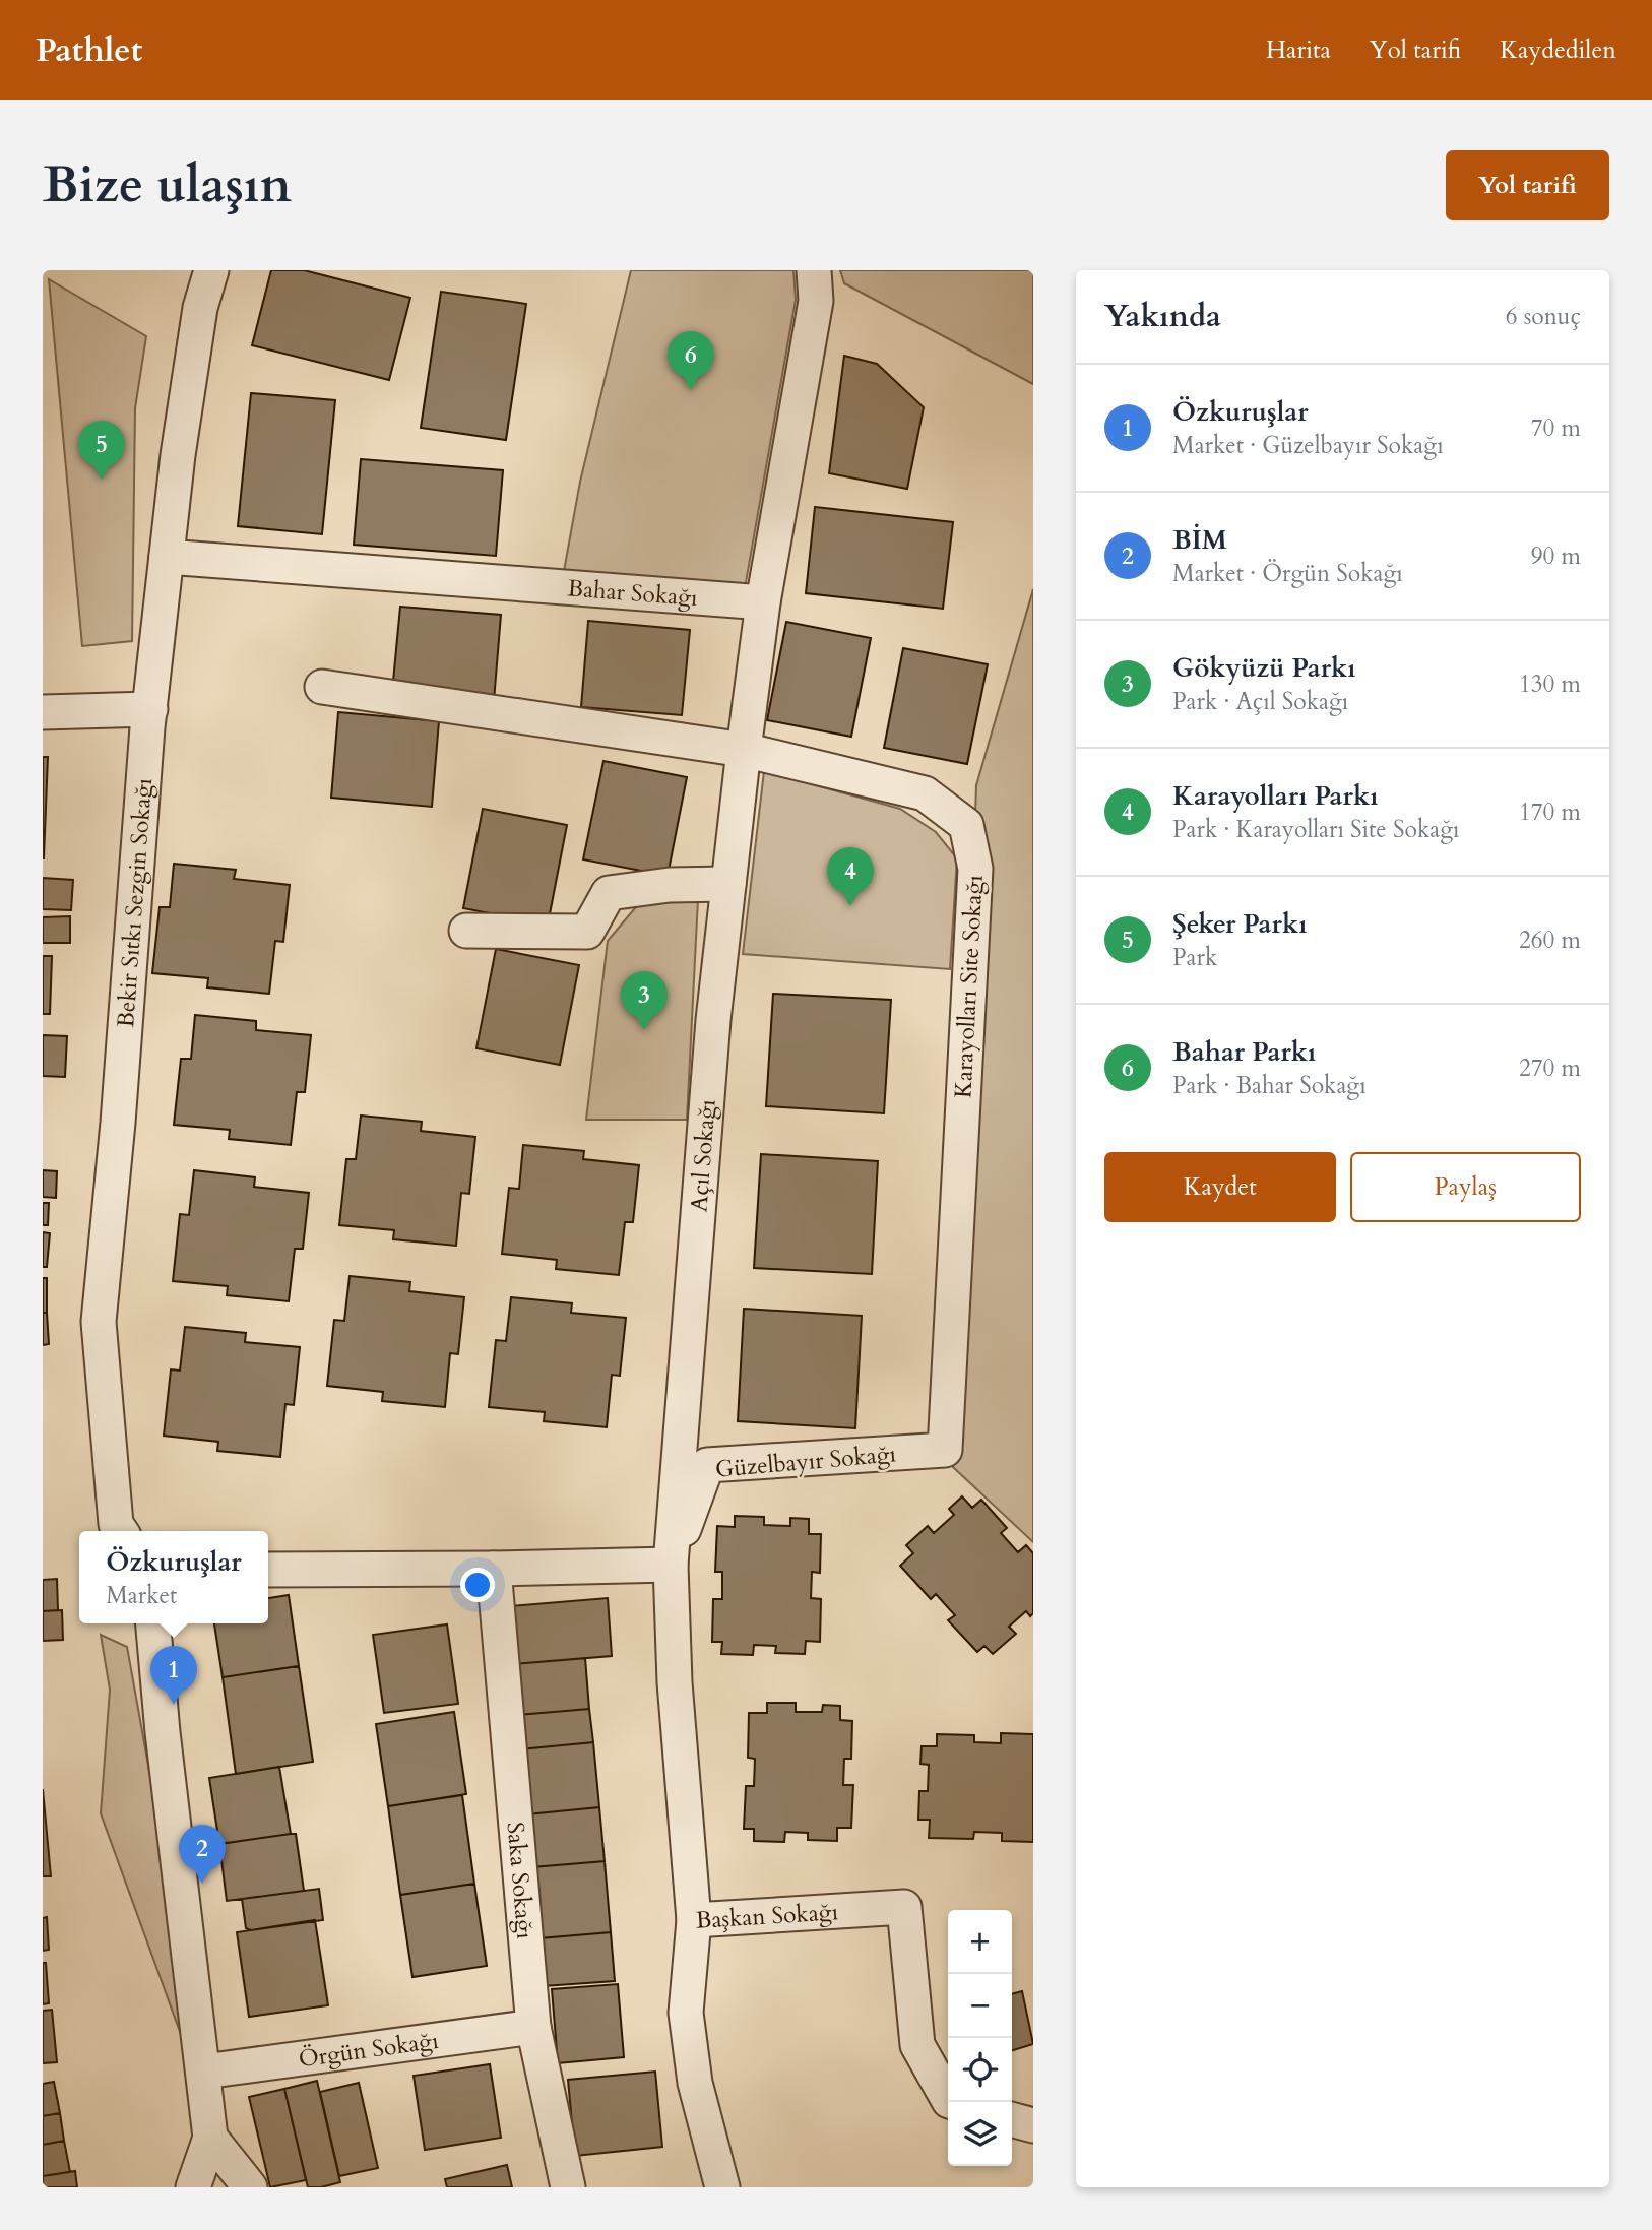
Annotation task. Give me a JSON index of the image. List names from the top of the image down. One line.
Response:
{"streets":{"street":["Bahar Sokağı","Bekir Sıtkı Sezgin Sokağı","Karayolları Site Sokağı","Açıl Sokağı","Güzelbayır Sokağı","Saka Sokağı","Başkan Sokağı","Örgün Sokağı"]},"crossings":[["Bahar Sokağı","Bekir Sıtkı Sezgin Sokağı"],["Karayolları Site Sokağı","Açıl Sokağı"],["Karayolları Site Sokağı","Güzelbayır Sokağı"],["Açıl Sokağı","Güzelbayır Sokağı"],["Açıl Sokağı","Başkan Sokağı"],["Güzelbayır Sokağı","Başkan Sokağı"],["Saka Sokağı","Örgün Sokağı"]],"page":{"header":"Pathlet","nav":["Harita","Yol tarifi","Kaydedilen"],"buttons":["Yol tarifi",["Kaydet","Paylaş"]],"title":"Bize ulaşın","heading":["Yakında","6 sonuç"],"pins":["6","5","4","3","1","2"],"list":[{"mark":"1","name":"Özkuruşlar","note":"Market · Güzelbayır Sokağı","value":"70 m"},{"mark":"2","name":"BİM","note":"Market · Örgün Sokağı","value":"90 m"},{"mark":"3","name":"Gökyüzü Parkı","note":"Park · Açıl Sokağı","value":"130 m"},{"mark":"4","name":"Karayolları Parkı","note":"Park · Karayolları Site Sokağı","value":"170 m"},{"mark":"5","name":"Şeker Parkı","note":"Park","value":"260 m"},{"mark":"6","name":"Bahar Parkı","note":"Park · Bahar Sokağı","value":"270 m"}],"popup":["Özkuruşlar","Market"],"map_buttons":["+","−"]}}
